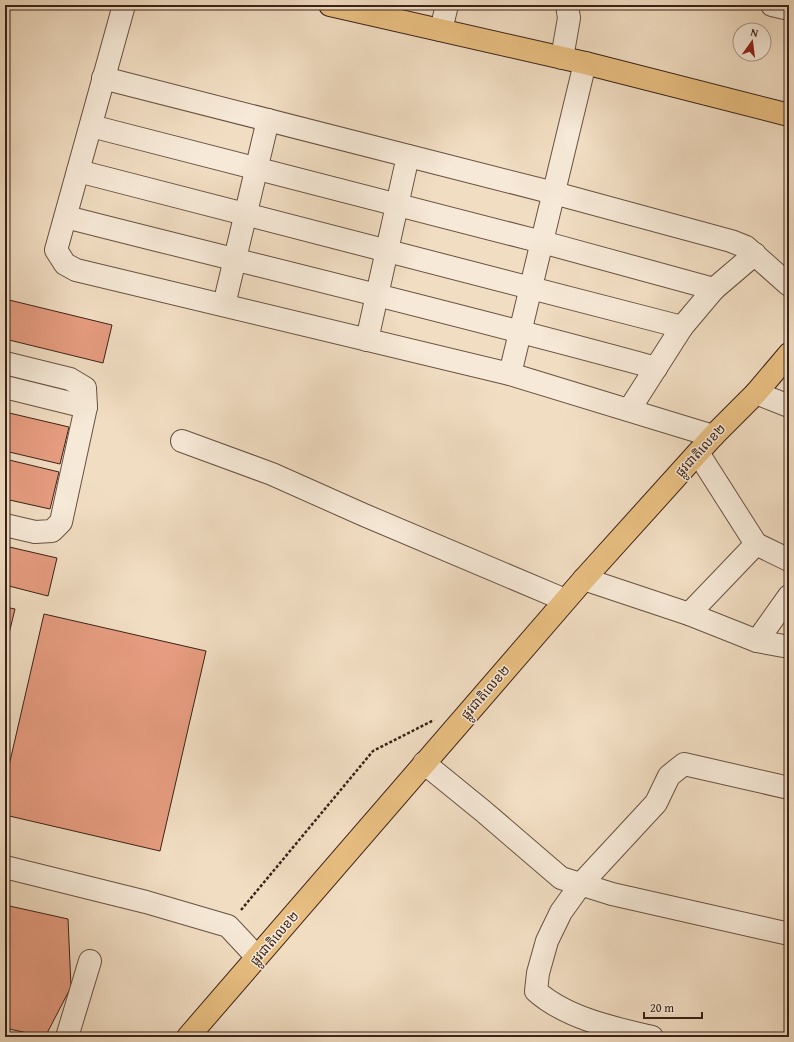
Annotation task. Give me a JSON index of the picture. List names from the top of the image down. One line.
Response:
{"streets":{"main road":["ផ្លូវជាតិលេខ២"]},"scale_bar":"20 m","north":"top"}
